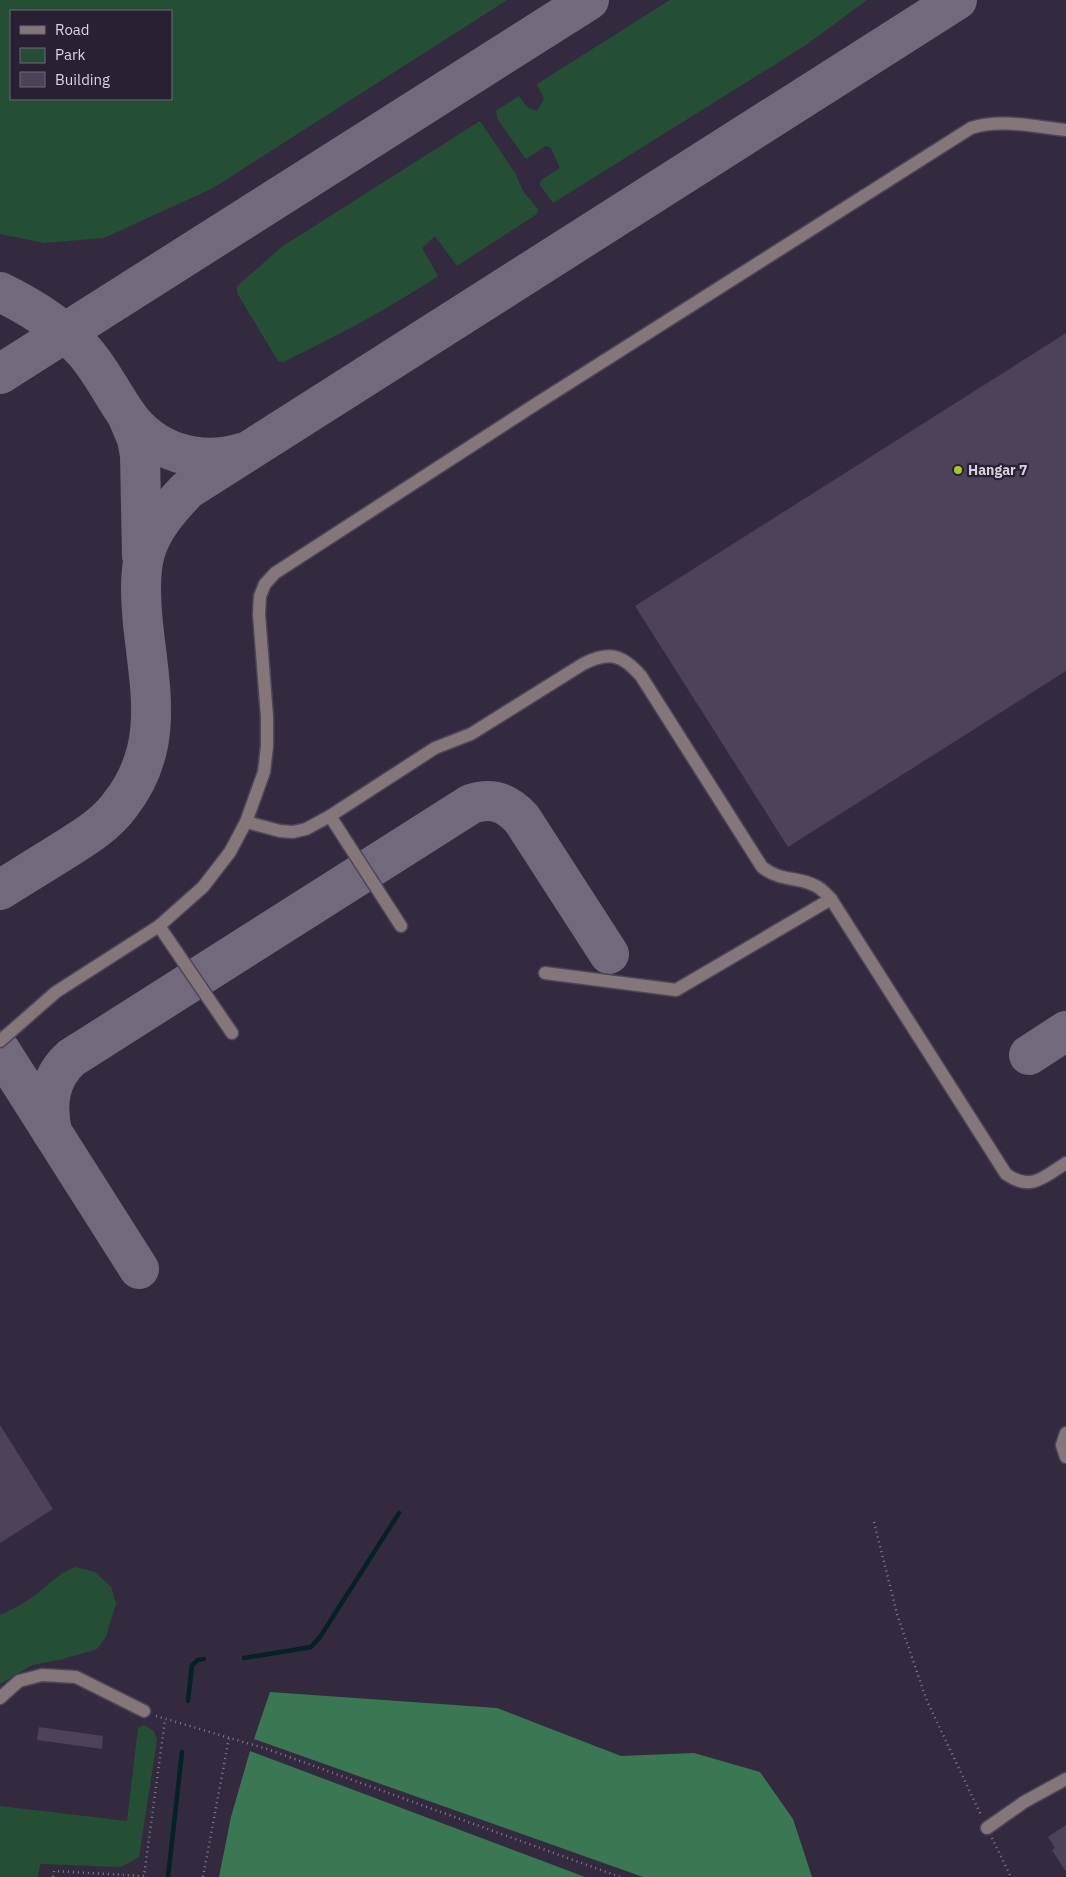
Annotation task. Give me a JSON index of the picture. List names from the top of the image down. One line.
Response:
{"places":["Hangar 7"],"legend":["Road","Park","Building"]}
